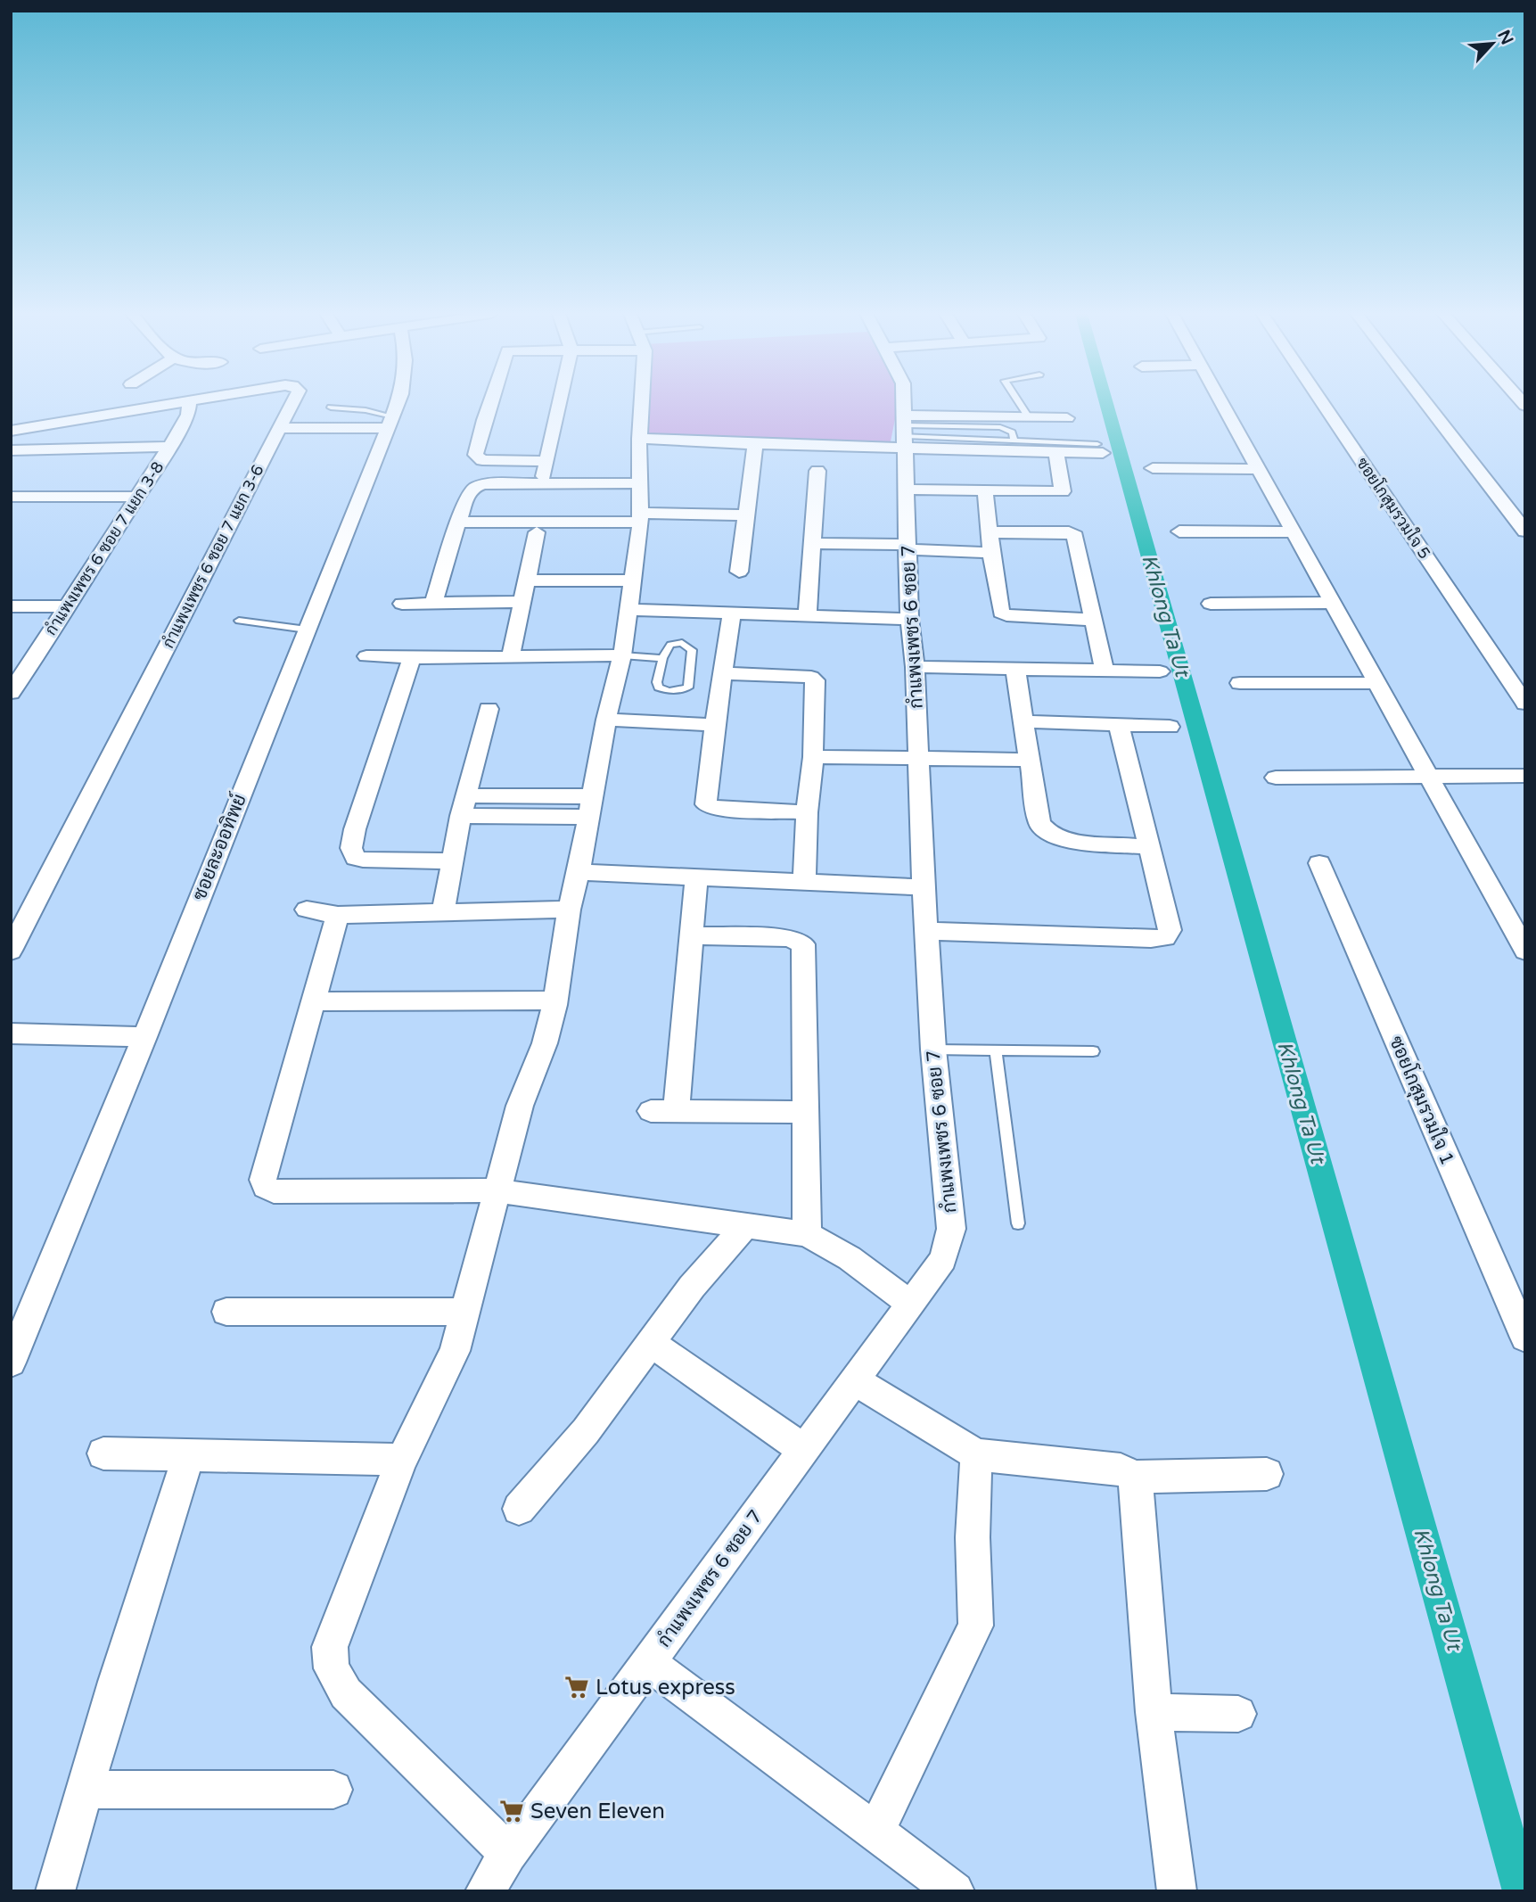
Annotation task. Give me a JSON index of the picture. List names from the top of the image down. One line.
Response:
{"streets":{"street":["ซอยโกสุมรวมใจ 5","กำแพงเพชร 6 ซอย 7 แยก 3-8","กำแพงเพชร 6 ซอย 7 แยก 3-6","กำแพงเพชร 6 ซอย 7","ซอยละออทิพย์","ซอยโกสุมรวมใจ 1"]},"water":["Khlong Ta Ut"],"places":{"supermarket":["Lotus express","Seven Eleven"]},"north":"top right"}
